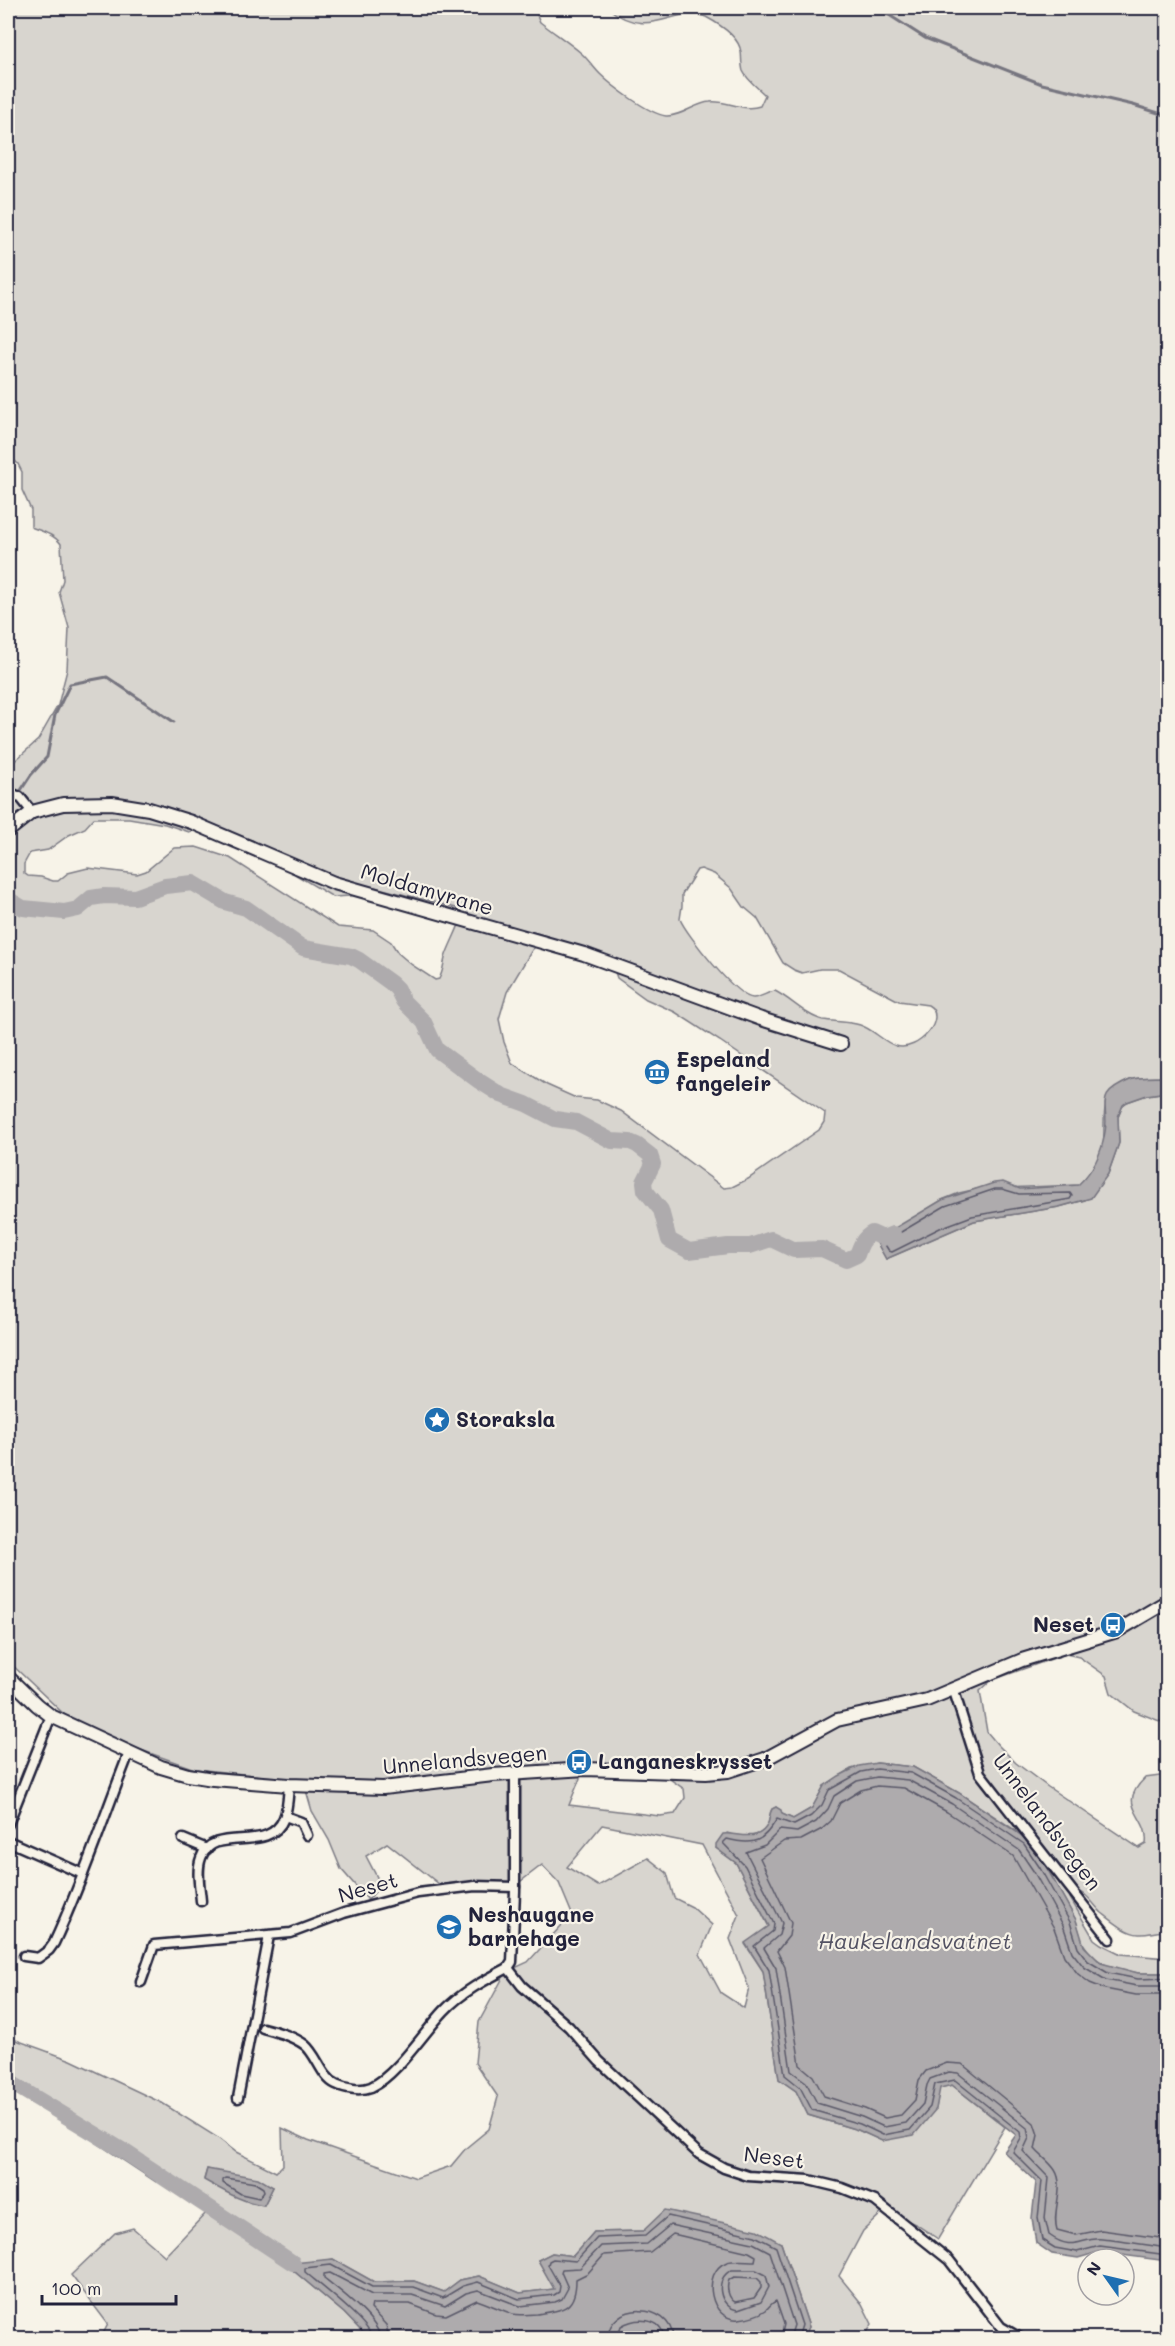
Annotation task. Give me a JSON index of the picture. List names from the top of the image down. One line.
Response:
{"streets":{"main road":["Moldamyrane","Unnelandsvegen"],"street":["Neset"]},"water":["Haukelandsvatnet"],"places":{"museum":["Espeland fangeleir"],"place":["Storaksla"],"bus stop":["Neset","Langaneskrysset"],"school or university":["Neshaugane barnehage"]},"scale_bar":"100 m","north":"top left"}
